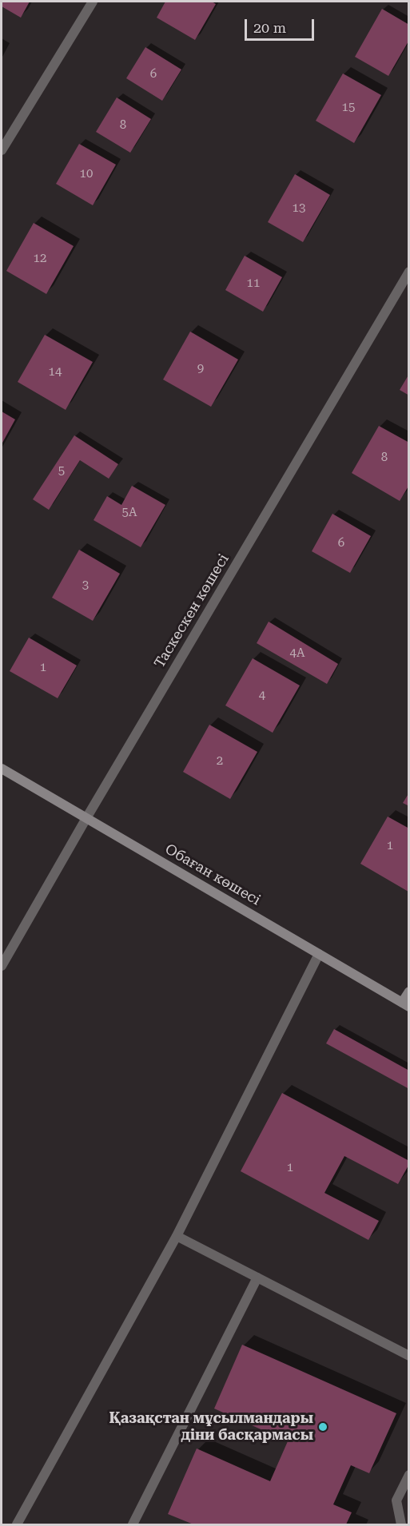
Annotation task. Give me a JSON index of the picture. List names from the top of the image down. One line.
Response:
{"streets":{"street":["Таскескен көшесі","Обаған көшесі"]},"crossings":[["Таскескен көшесі","Обаған көшесі"]],"places":["Қазақстан мұсылмандары діни басқармасы"],"house_numbers":["6","15","8","10","13","12","11","9","14","8","5","5А","6","3","4А","1","4","2","1","1"],"scale_bar":"20 m"}
